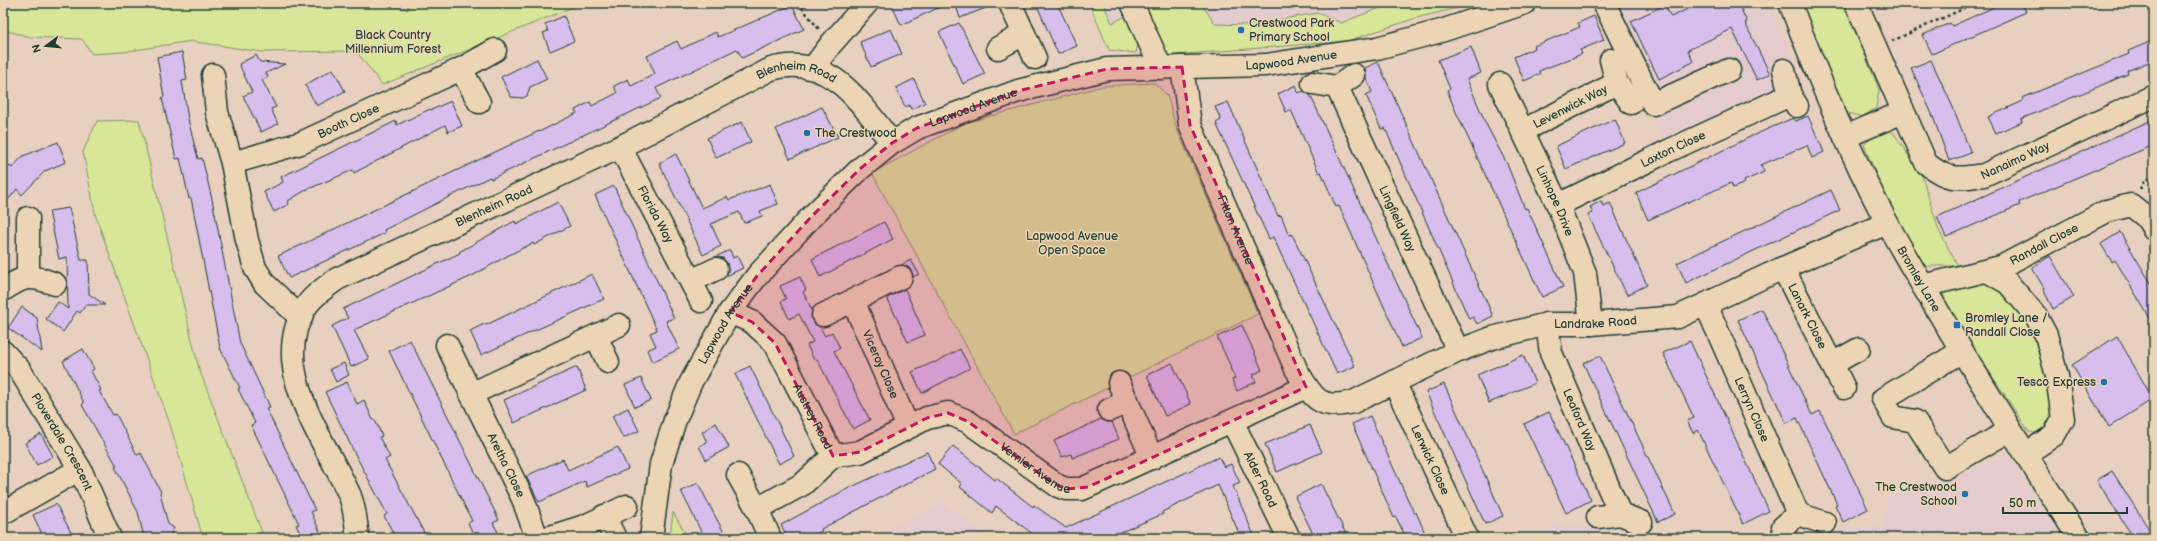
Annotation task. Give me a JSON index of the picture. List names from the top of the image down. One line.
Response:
{"streets":{"street":["Lapwood Avenue","Blenheim Road","Levenwick Way","Booth Close","Laxton Close","Nanaimo Way","Linhope Drive","Florida Way","Lingfield Way","Fitton Avenue","Randall Close","Bromley Lane","Lanark Close","Landrake Road","Viceroy Close","Lerryn Close","Austrey Road","Leaford Way","Ploverdale Crescent","Lerwick Close","Aretha Close","Vernier Avenue","Alder Road"]},"crossings":[["Lapwood Avenue","Blenheim Road"],["Lapwood Avenue","Fitton Avenue"],["Lapwood Avenue","Austrey Road"],["Blenheim Road","Florida Way"],["Levenwick Way","Linhope Drive"],["Laxton Close","Linhope Drive"],["Linhope Drive","Landrake Road"],["Lingfield Way","Landrake Road"],["Fitton Avenue","Landrake Road"],["Fitton Avenue","Vernier Avenue"],["Randall Close","Bromley Lane"],["Bromley Lane","Landrake Road"],["Lanark Close","Landrake Road"],["Landrake Road","Lerryn Close"],["Landrake Road","Leaford Way"],["Landrake Road","Lerwick Close"],["Landrake Road","Vernier Avenue"],["Viceroy Close","Vernier Avenue"],["Austrey Road","Vernier Avenue"],["Vernier Avenue","Alder Road"]],"parks":["Black Country Millennium Forest","Lapwood Avenue Open Space"],"places":{"other":["Crestwood Park Primary School","The Crestwood","Tesco Express","The Crestwood School"],"transit":["Bromley Lane / Randall Close"]},"scale_bar":"50 m","north":"left"}
